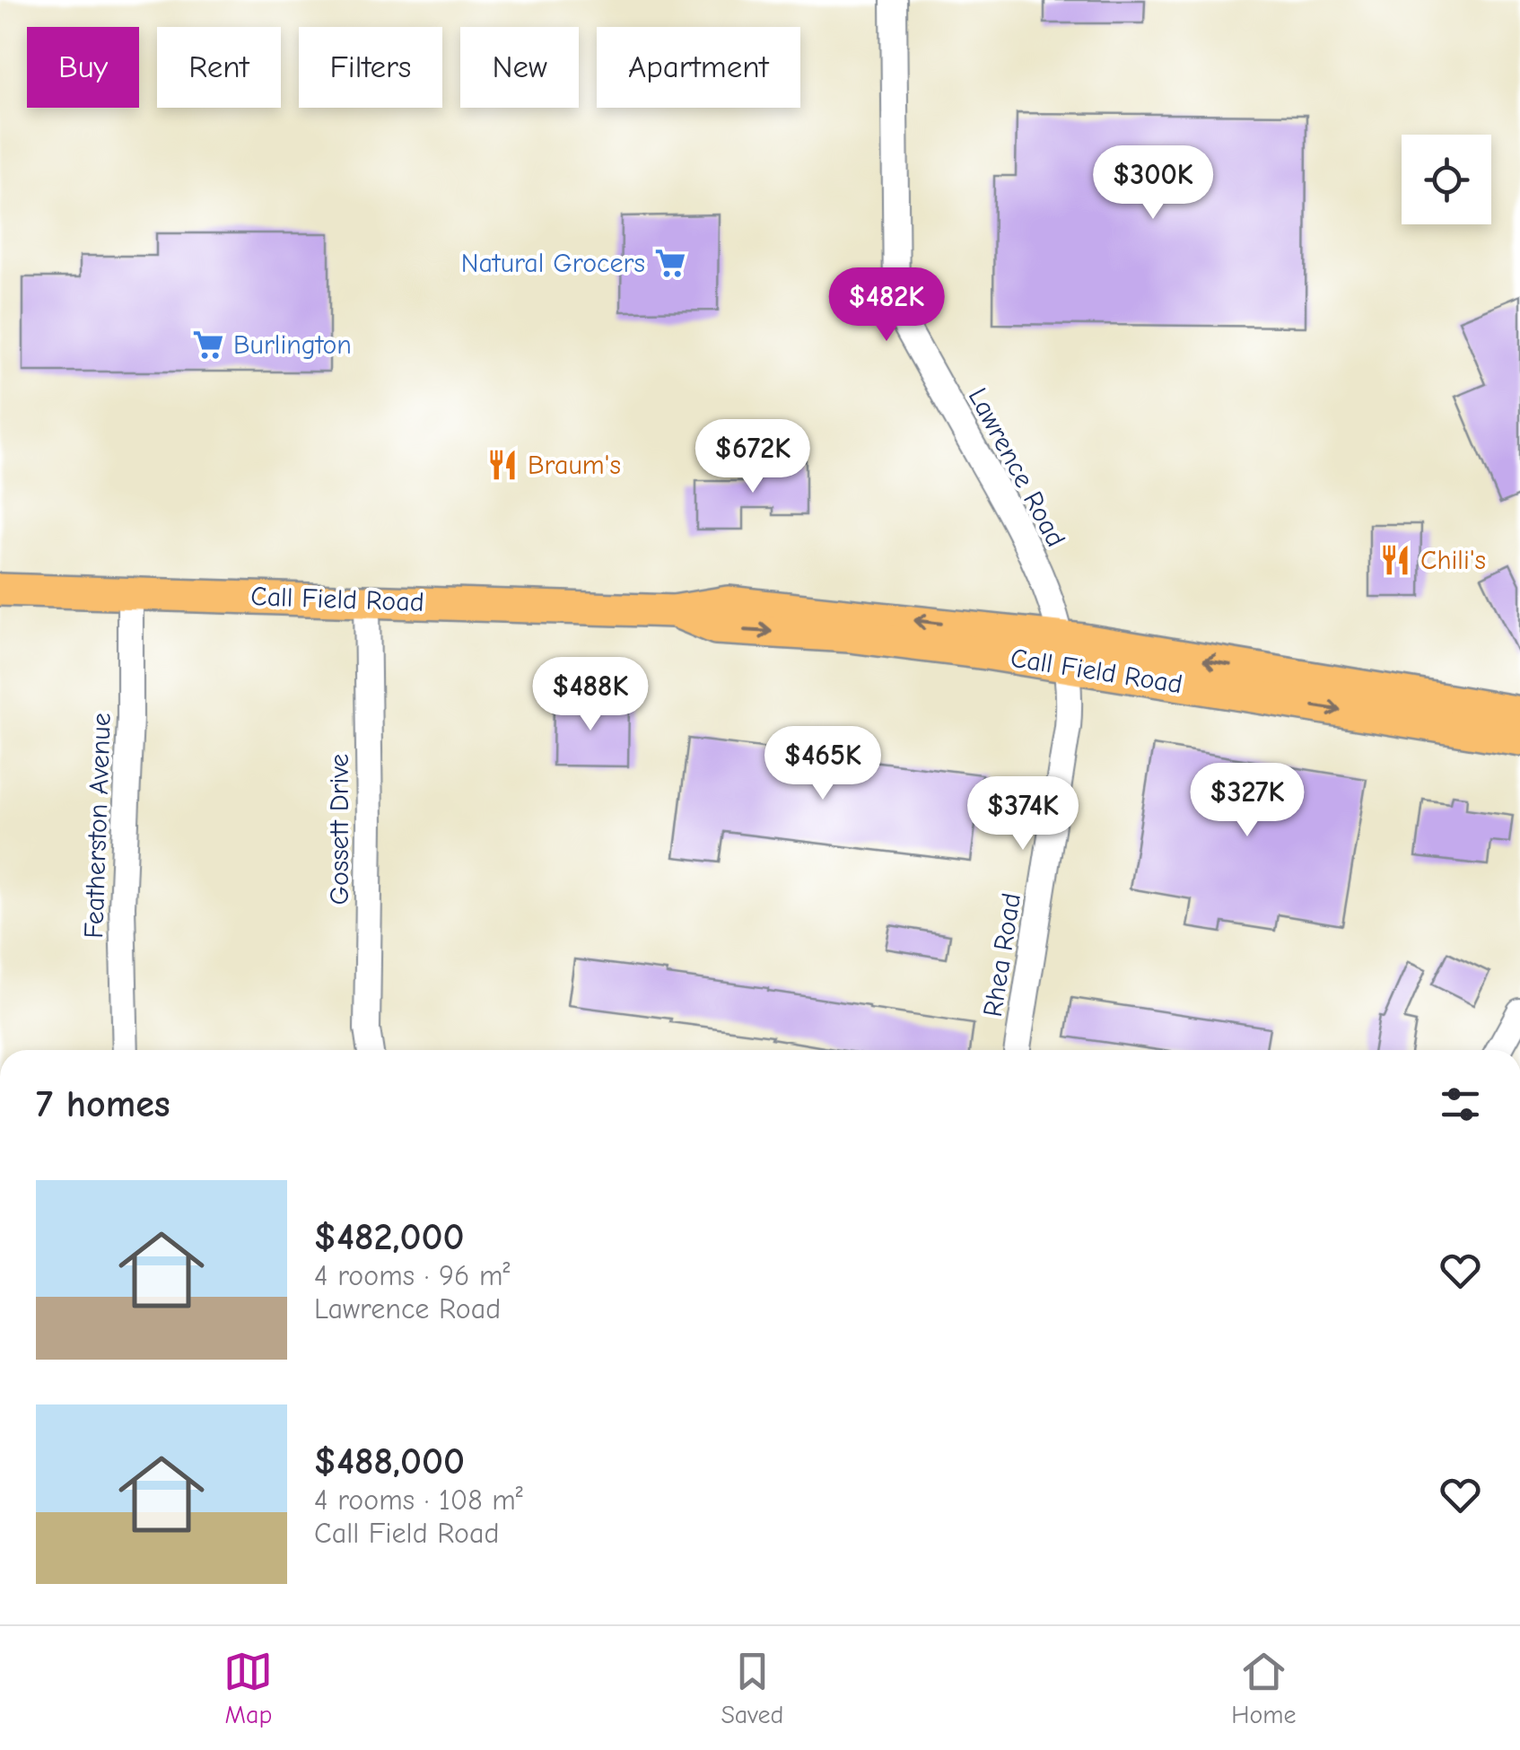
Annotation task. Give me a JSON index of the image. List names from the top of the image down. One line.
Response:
{"streets":{"main road":["Call Field Road"],"street":["Lawrence Road","Featherston Avenue","Gossett Drive","Rhea Road"]},"crossings":[["Lawrence Road","Call Field Road"],["Lawrence Road","Rhea Road"],["Call Field Road","Featherston Avenue"],["Call Field Road","Gossett Drive"],["Call Field Road","Rhea Road"]],"places":{"supermarket":["Natural Grocers","Burlington"],"restaurant":["Braum's","Chili's"]},"page":{"chip":["Buy","Rent","Filters","New","Apartment"],"price":["$300K","$482K","$672K","$488K","$465K","$327K","$374K"],"heading":"7 homes","list":[{"name":"$482,000","note":"4 rooms · 96 m² · Lawrence Road"},{"name":"$488,000","note":"4 rooms · 108 m² · Call Field Road"}],"tabs":["Map","Saved","Home"]}}
